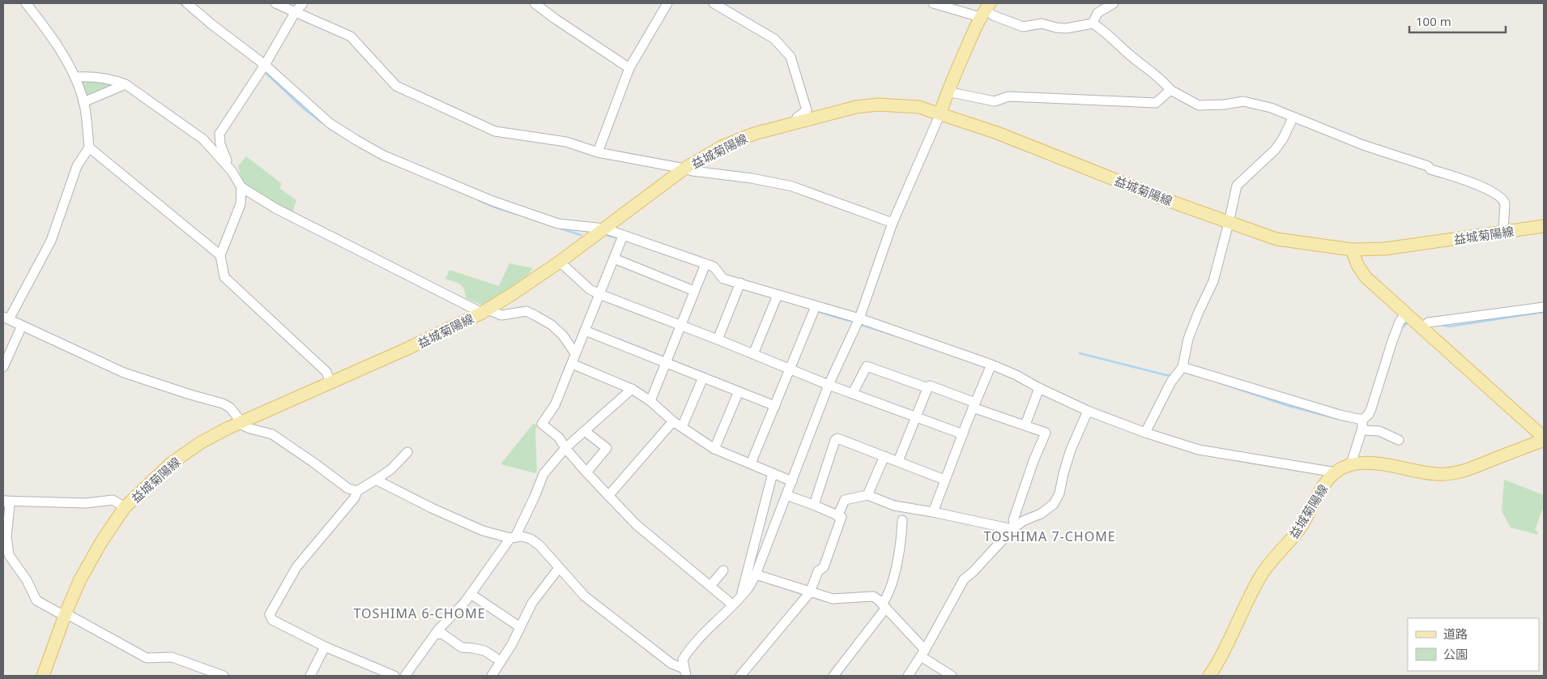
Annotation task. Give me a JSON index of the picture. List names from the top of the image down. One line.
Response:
{"streets":{"main road":["益城菊陽線"]},"districts":["TOSHIMA 7-CHOME","TOSHIMA 6-CHOME"],"legend":["道路","公園"],"scale_bar":"100 m"}
